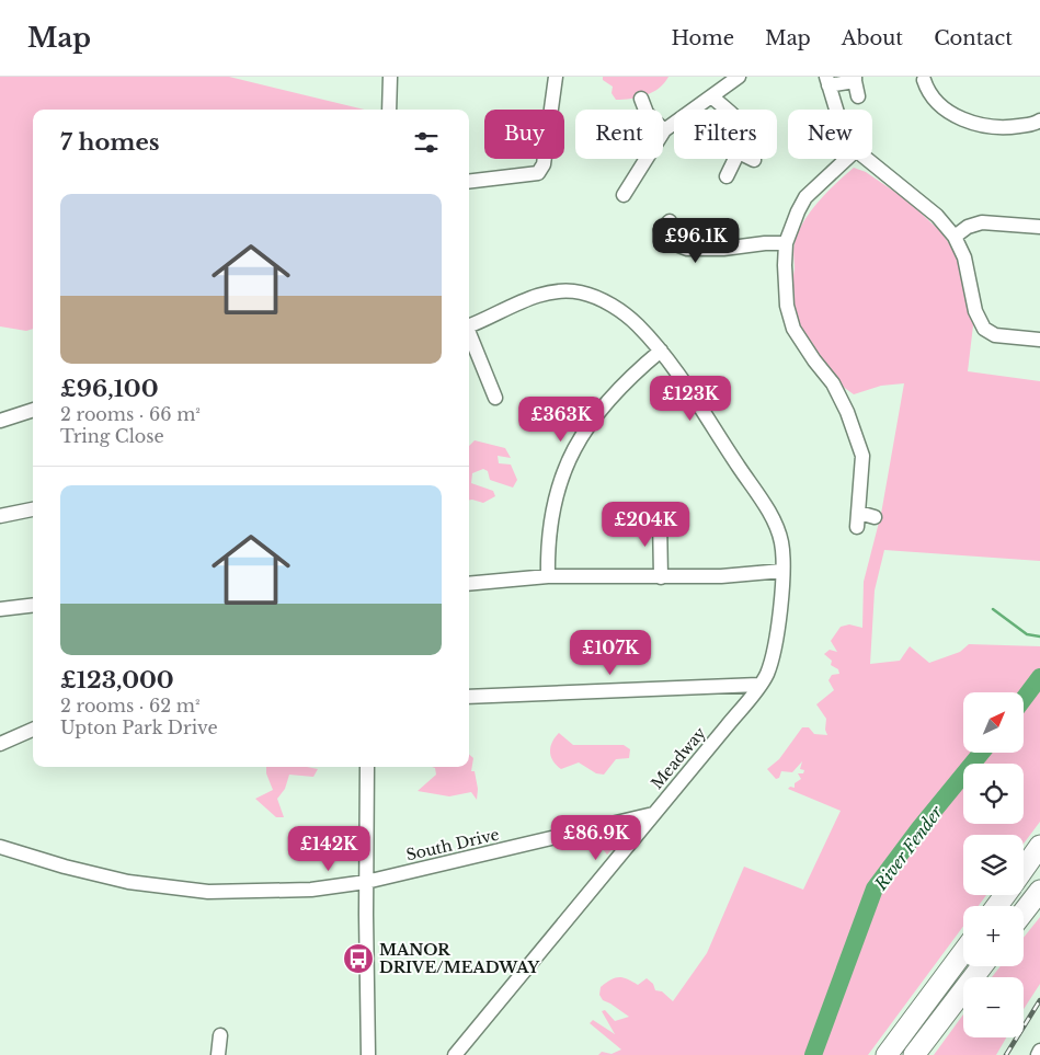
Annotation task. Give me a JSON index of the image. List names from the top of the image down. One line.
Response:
{"streets":{"street":["Meadway","South Drive"]},"crossings":[["Meadway","South Drive"]],"water":["River Fender"],"places":{"bus stop":["MANOR DRIVE/MEADWAY"]},"north":"top right","page":{"header":"Map","nav":["Home","Map","About","Contact"],"chip":["Buy","Rent","Filters","New"],"heading":"7 homes","list":[{"name":"£96,100","note":"2 rooms · 66 m² · Tring Close"},{"name":"£123,000","note":"2 rooms · 62 m² · Upton Park Drive"}],"price":["£96.1K","£123K","£363K","£204K","£107K","£86.9K","£142K"],"map_buttons":["+","−"]}}
